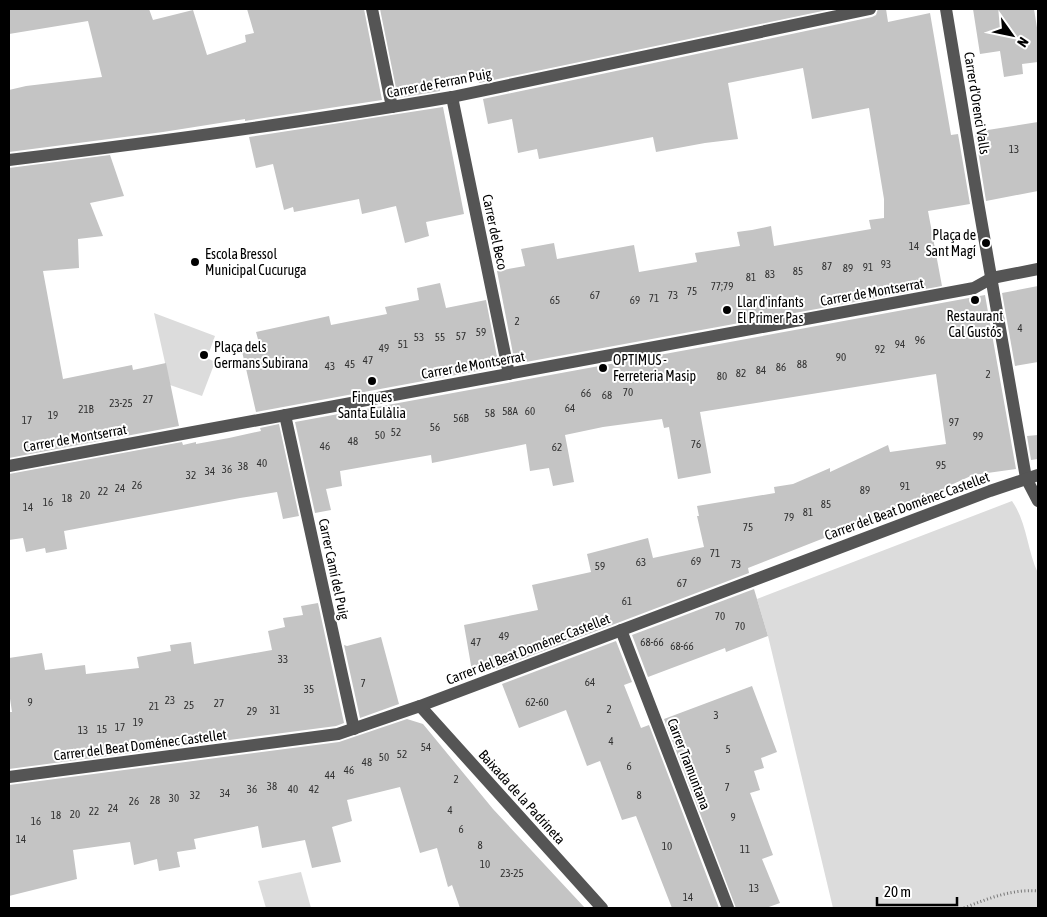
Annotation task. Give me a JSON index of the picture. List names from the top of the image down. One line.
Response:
{"streets":{"street":["Carrer de Ferran Puig","Carrer d'Orenci Valls","Carrer del Beco","Carrer de Montserrat","Carrer del Beat Doménec Castellet","Carrer Camí del Puig","Carrer Tramuntana","Baixada de la Padrineta"]},"crossings":[["Carrer de Ferran Puig","Carrer del Beco"],["Carrer d'Orenci Valls","Carrer de Montserrat"],["Carrer del Beco","Carrer de Montserrat"],["Carrer de Montserrat","Carrer Camí del Puig"],["Carrer del Beat Doménec Castellet","Carrer Camí del Puig"],["Carrer del Beat Doménec Castellet","Carrer Tramuntana"],["Carrer del Beat Doménec Castellet","Baixada de la Padrineta"]],"places":["Plaça de Sant Magí","Escola Bressol Municipal Cucuruga","Restaurant Cal Gustós","Llar d'infants El Primer Pas","Plaça dels Germans Subirana","OPTIMUS - Ferreteria Masip","Finques Santa Eulàlia"],"house_numbers":["13","14","93","87","91","89","85","83","81","77;79","75","67","73","71","65","69","2","4","59","57","53","55","96","51","94","49","92","90","47","45","88","43","86","84","82","2","80","70","66","68","27","23-25","64","21B","58A","60","58","19","56B","17","97","56","52","50","99","48","76","46","62","40","95","38","36","34","32","26","91","24","89","22","20","18","16","85","14","81","79","75","71","69","63","73","59","67","61","70","70","49","47","68-66","68-66","33","64","7","35","23","9","62-60","27","25","21","2","31","29","3","19","17","15","13","4","54","5","52","50","48","6","46","44","2","38","7","36","40","42","34","32","8","30","28","26","24","4","22","20","18","9","16","6","14","8","10","11","10","23-25","13","14"],"scale_bar":"20 m","north":"bottom right"}
